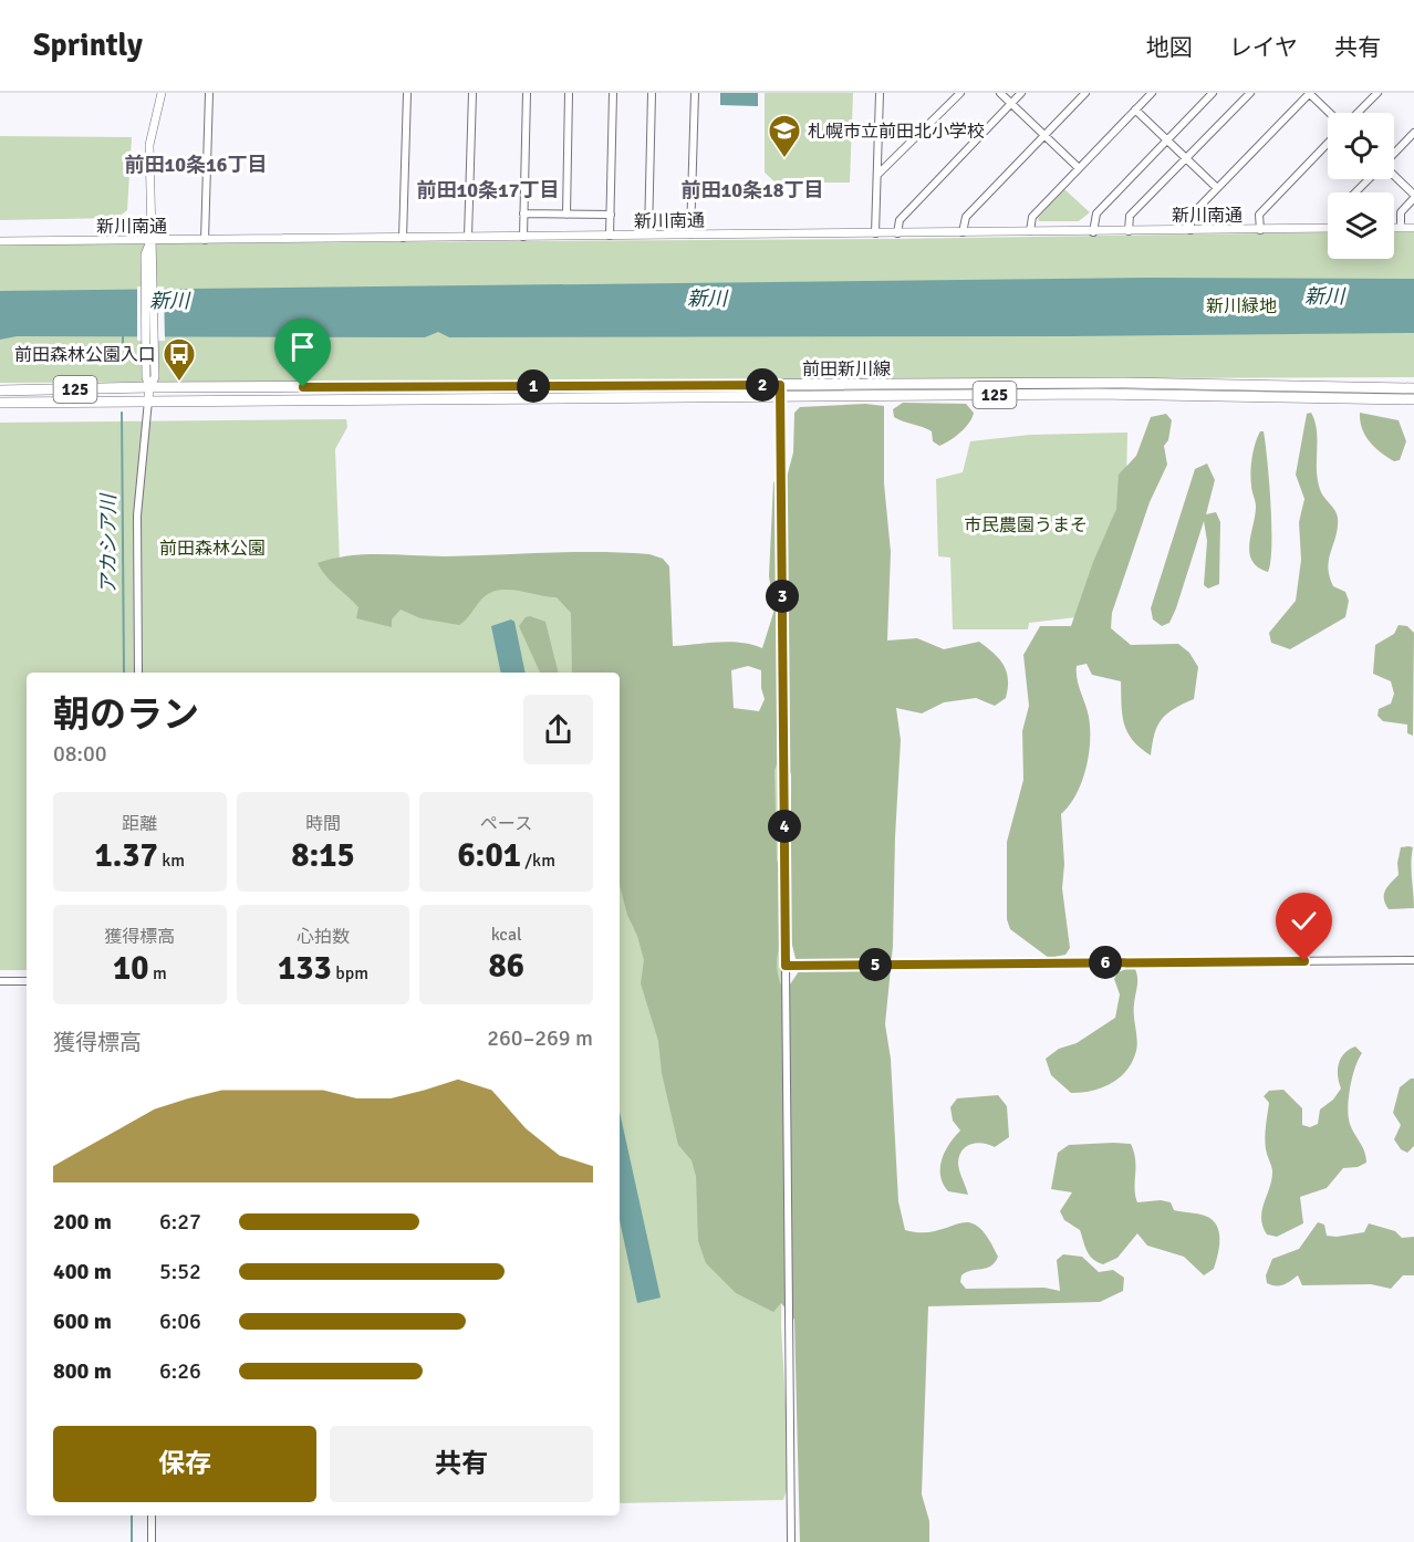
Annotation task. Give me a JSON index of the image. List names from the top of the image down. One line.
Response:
{"streets":{"main road":["前田新川線","125"],"street":["新川南通"]},"districts":["前田10条16丁目","前田10条17丁目","前田10条18丁目"],"water":["新川","アカシア川"],"parks":["新川緑地","市民農園うまそ","前田森林公園"],"places":{"school or university":["札幌市立前田北小学校"],"bus stop":["前田森林公園入口"]},"page":{"header":"Sprintly","nav":["地図","レイヤ","共有"],"pins":["2","1","3","4","6","5"],"heading":["朝のラン","08:00"],"stats":[["距離","1.37 km"],["時間","8:15"],["ペース","6:01 /km"],["獲得標高","10 m"],["心拍数","133 bpm"],["kcal","86"]],"chart":["獲得標高","260–269 m"],"list":[{"name":"200 m","note":"6:27"},{"name":"400 m","note":"5:52"},{"name":"600 m","note":"6:06"},{"name":"800 m","note":"6:26"}],"buttons":["保存","共有"]}}
